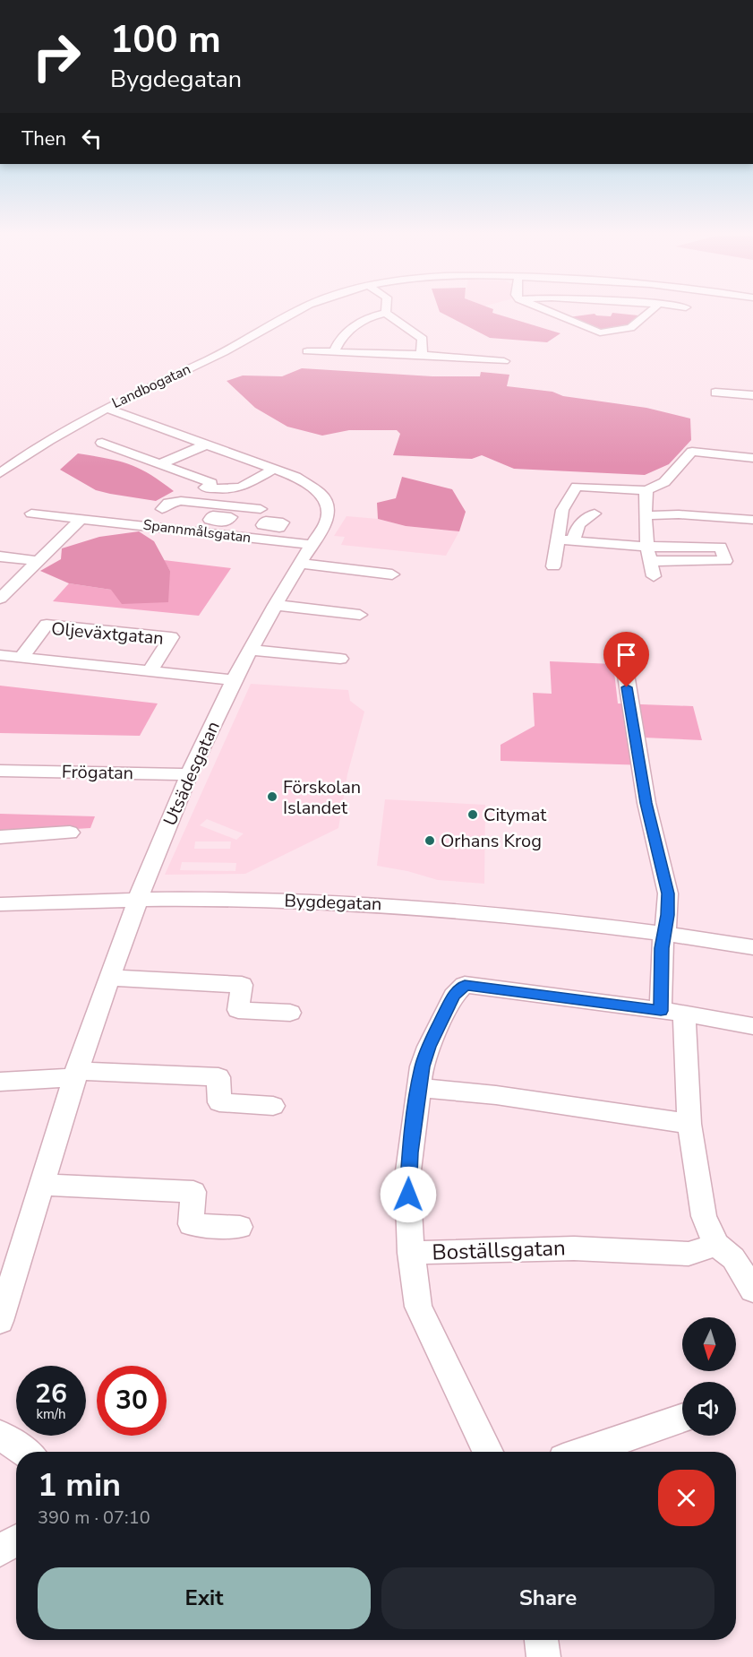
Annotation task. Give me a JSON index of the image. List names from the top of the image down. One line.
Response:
{"streets":{"street":["Landbogatan","Spannmålsgatan","Oljeväxtgatan","Frögatan","Utsädesgatan","Bygdegatan","Boställsgatan"]},"crossings":[["Landbogatan","Utsädesgatan"],["Spannmålsgatan","Utsädesgatan"],["Oljeväxtgatan","Utsädesgatan"],["Frögatan","Utsädesgatan"],["Utsädesgatan","Bygdegatan"]],"places":["Förskolan Islandet","Citymat","Orhans Krog"],"north":"bottom","page":{"turn":["100 m","Bygdegatan"],"then":"Then","speed":"26 km/h","limit":"30","heading":["1 min","390 m · 07:10"],"buttons":["Exit","Share"]}}
